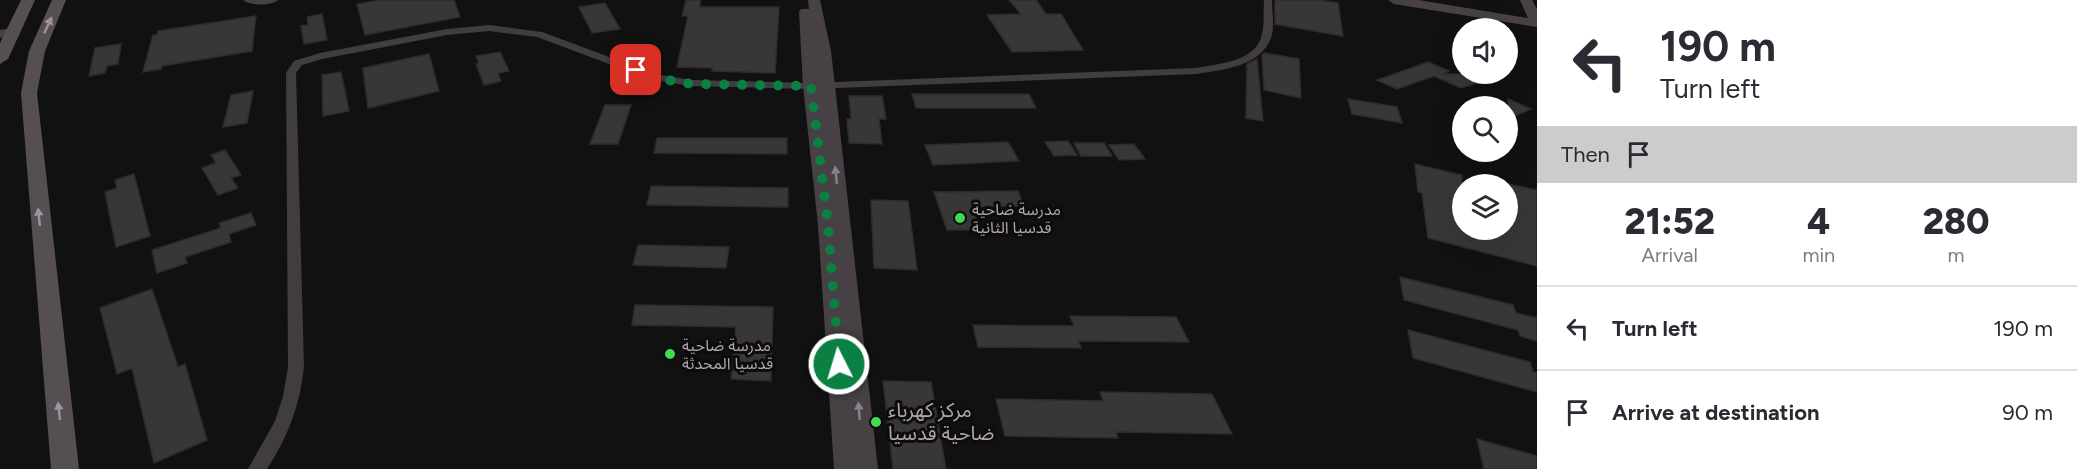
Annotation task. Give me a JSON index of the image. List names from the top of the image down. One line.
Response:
{"places":["مدرسة ضاحية قدسيا الثانية","مدرسة ضاحية قدسيا المحدثة","مركز كهرباء ضاحية قدسيا"],"page":{"turn":["190 m","Turn left"],"then":"Then","eta":["21:52","Arrival","4","min","280","m"],"list":[{"name":"Turn left","value":"190 m"},{"name":"Arrive at destination","value":"90 m"}]}}
